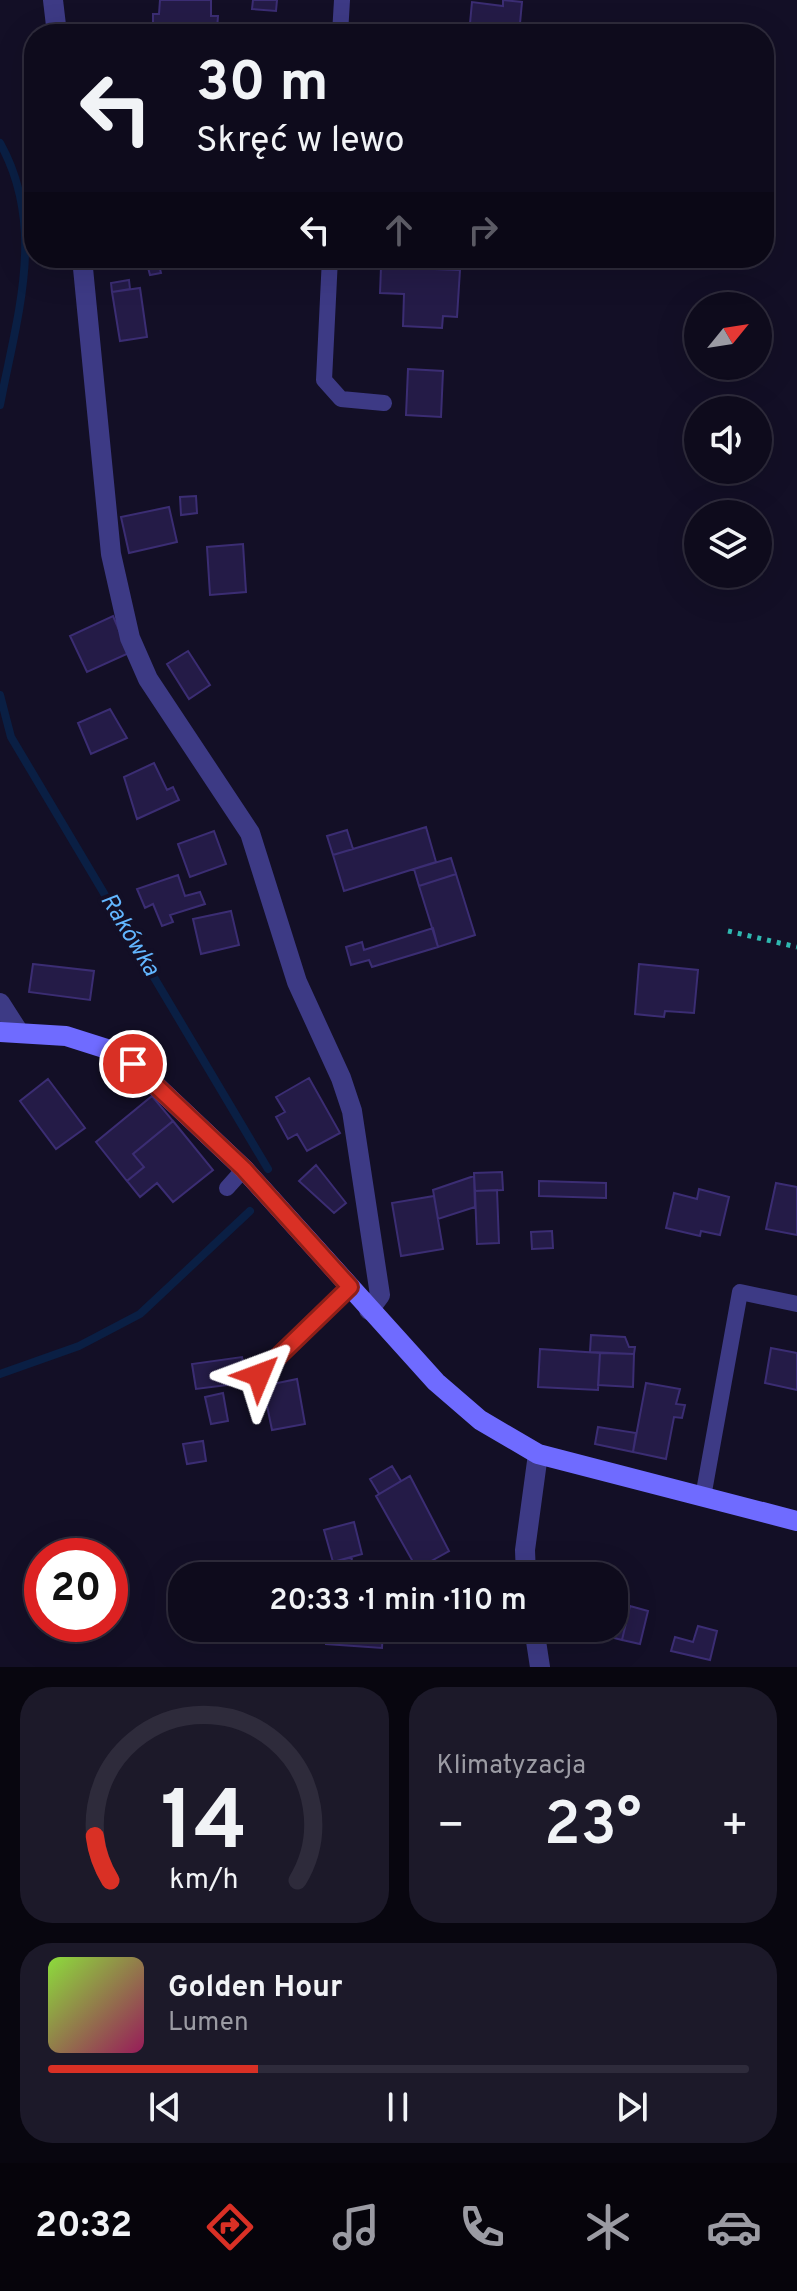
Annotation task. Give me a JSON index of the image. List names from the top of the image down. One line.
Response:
{"water":["Rakówka"],"north":"top right","page":{"turn":["30 m","Skręć w lewo"],"limit":"20","trip":"20:33 · 1 min · 110 m","tile":"Klimatyzacja","heat":["−","23°","+"],"song":["Golden Hour","Lumen"],"tabs":"20:32","gauge":["14","km/h"]}}
